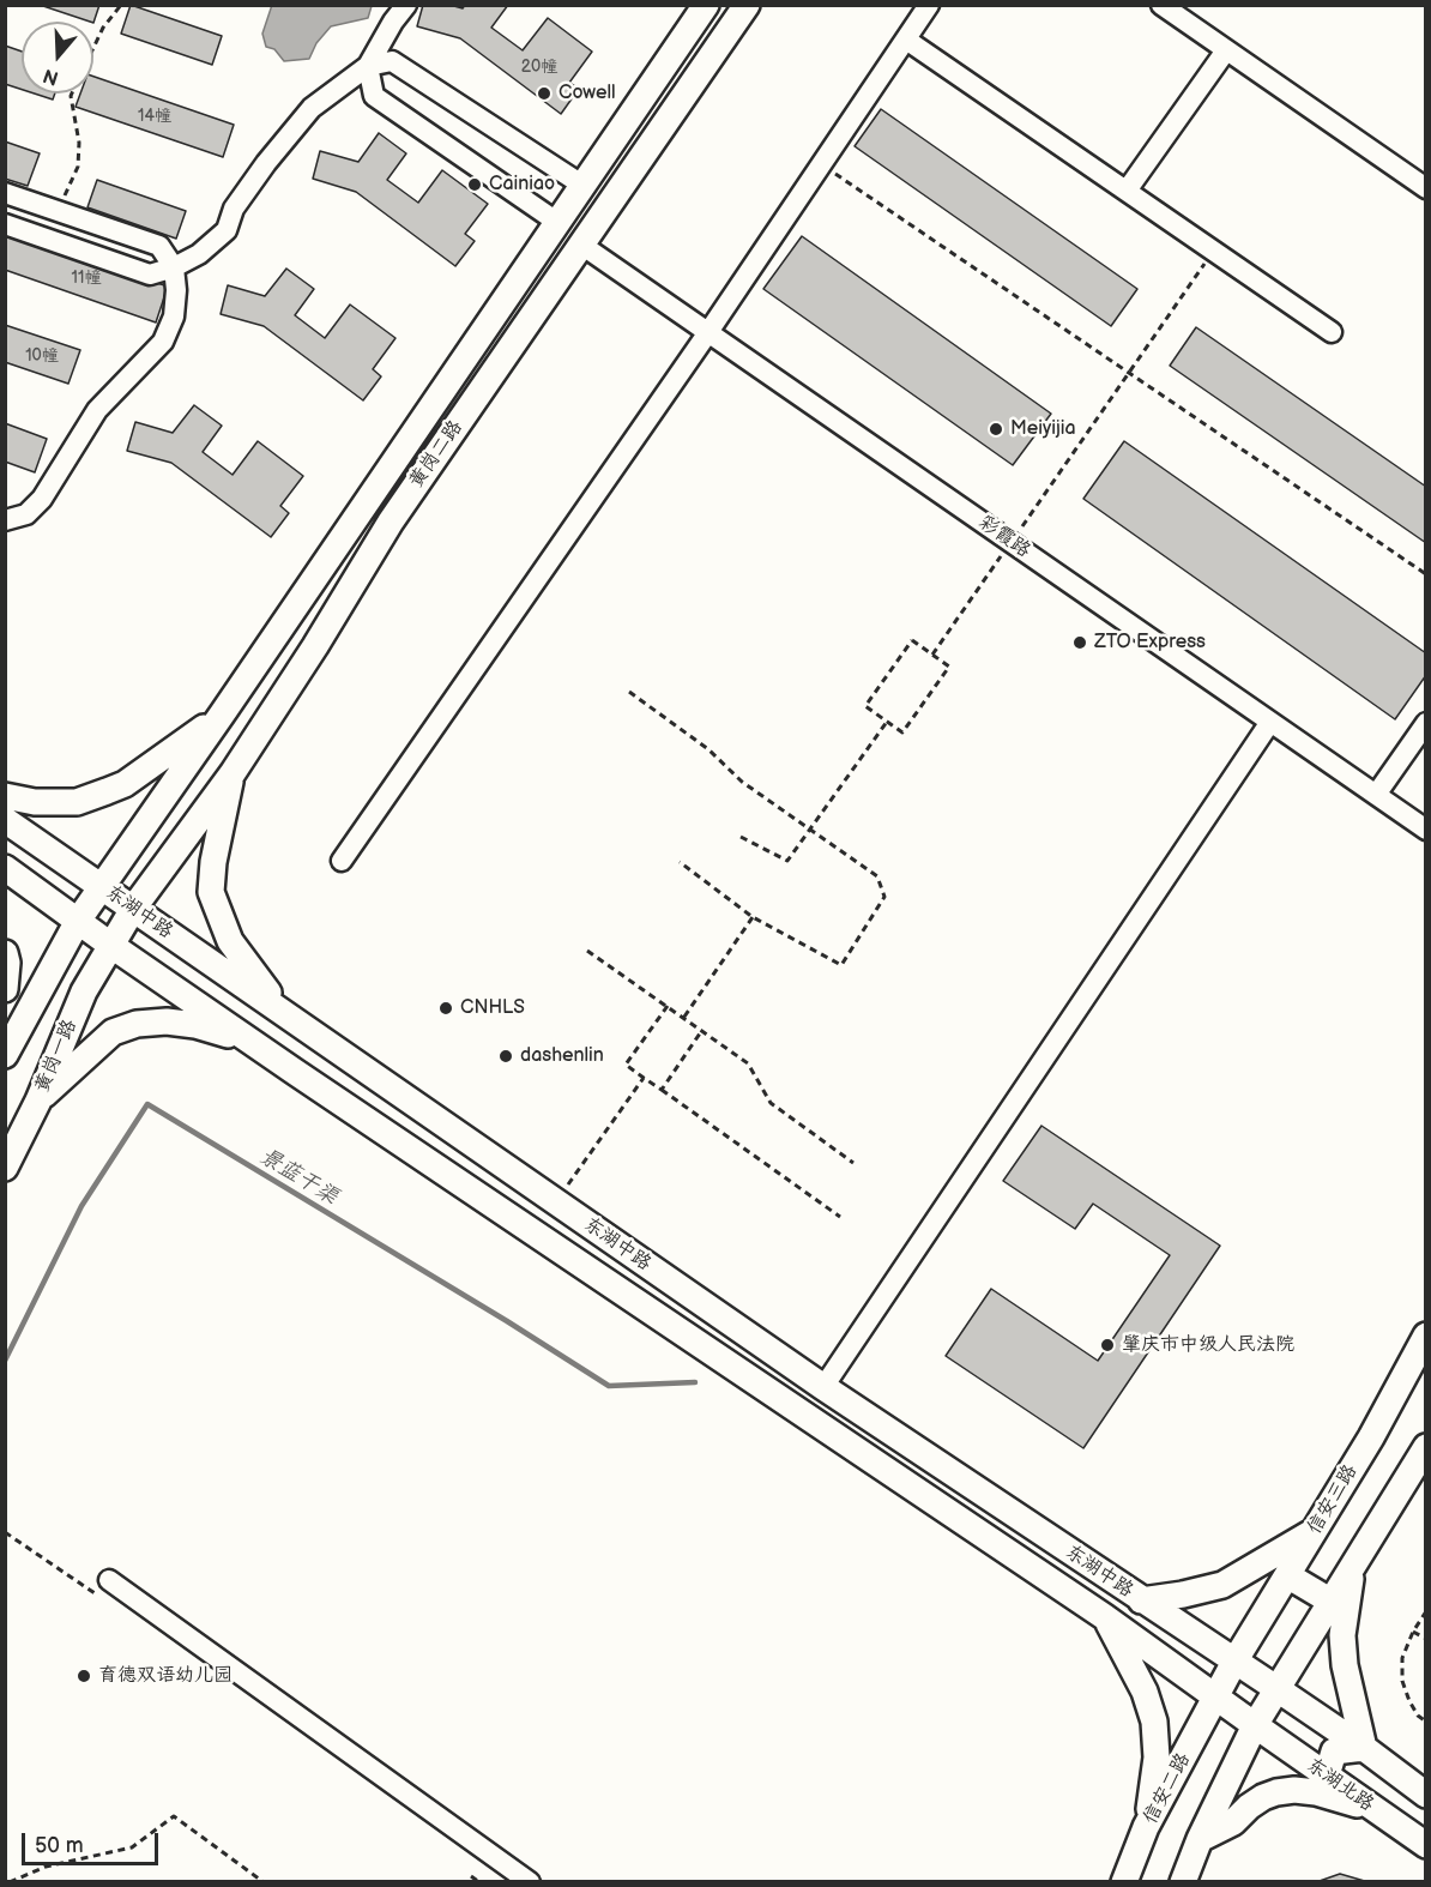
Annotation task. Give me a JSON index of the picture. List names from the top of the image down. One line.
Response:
{"streets":{"main road":["黄岗二路","东湖中路","黄岗一路","信安三路","东湖北路","信安二路"],"street":["彩霞路"]},"crossings":[["黄岗二路","彩霞路"],["黄岗二路","东湖中路"],["黄岗二路","黄岗一路"],["东湖中路","黄岗一路"],["东湖中路","信安三路"],["东湖中路","东湖北路"],["东湖中路","信安二路"],["信安三路","信安二路"],["东湖北路","信安二路"]],"water":["景蓝干渠"],"places":["Cowell","Cainiao","Meiyijia","ZTO Express","CNHLS","dashenlin","肇庆市中级人民法院","育德双语幼儿园"],"house_numbers":["20幢","14幢","11幢","10幢"],"scale_bar":"50 m","north":"bottom"}
